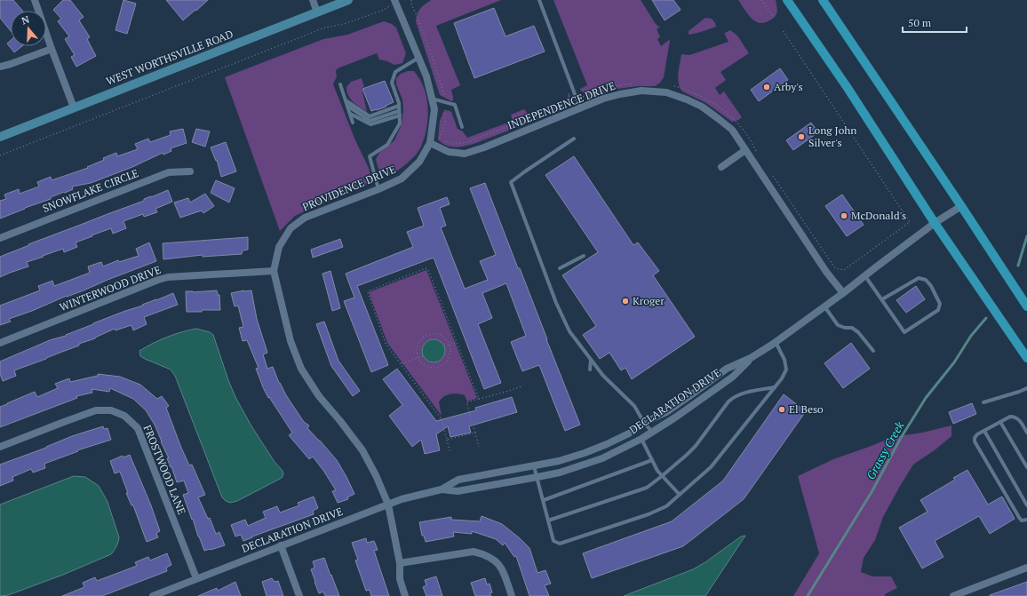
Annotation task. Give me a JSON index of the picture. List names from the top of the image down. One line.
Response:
{"streets":{"main road":["WEST WORTHSVILLE ROAD"],"street":["INDEPENDENCE DRIVE","PROVIDENCE DRIVE","SNOWFLAKE CIRCLE","WINTERWOOD DRIVE","DECLARATION DRIVE","FROSTWOOD LANE"]},"crossings":[["INDEPENDENCE DRIVE","PROVIDENCE DRIVE"],["INDEPENDENCE DRIVE","DECLARATION DRIVE"],["PROVIDENCE DRIVE","WINTERWOOD DRIVE"],["PROVIDENCE DRIVE","DECLARATION DRIVE"],["DECLARATION DRIVE","FROSTWOOD LANE"]],"water":["Grassy Creek"],"places":["Arby's","Long John Silver's","McDonald's","Kroger","El Beso"],"scale_bar":"50 m","north":"top"}
